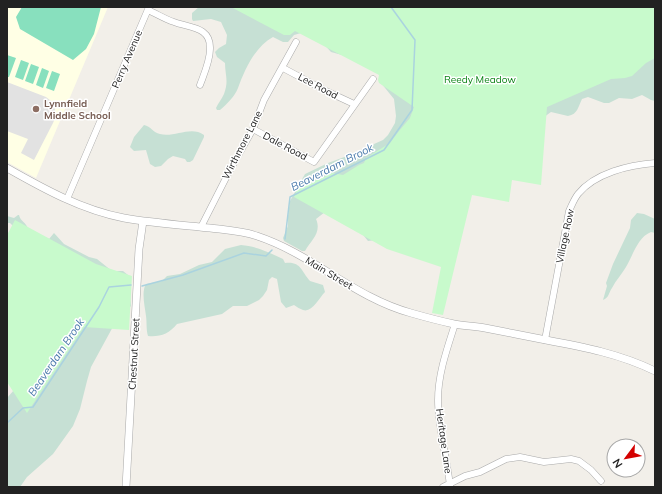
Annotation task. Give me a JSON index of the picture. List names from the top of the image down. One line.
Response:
{"streets":{"street":["Perry Avenue","Lee Road","Wirthmore Lane","Dale Road","Village Row","Main Street","Chestnut Street","Heritage Lane"]},"crossings":[["Perry Avenue","Main Street"],["Lee Road","Wirthmore Lane"],["Lee Road","Dale Road"],["Wirthmore Lane","Dale Road"],["Wirthmore Lane","Main Street"],["Village Row","Main Street"],["Main Street","Chestnut Street"],["Main Street","Heritage Lane"]],"water":["Beaverdam Brook"],"parks":["Reedy Meadow"],"places":["Lynnfield Middle School"],"north":"bottom left"}
